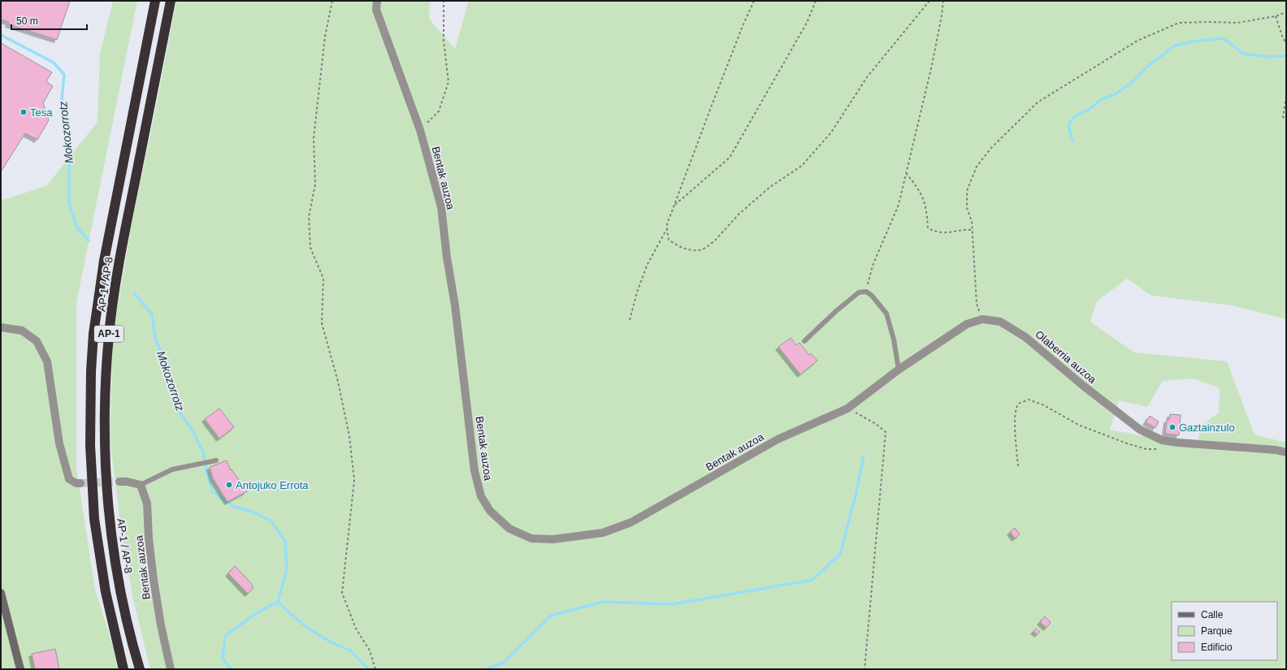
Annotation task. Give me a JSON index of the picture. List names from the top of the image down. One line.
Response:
{"streets":{"highway":["AP-1 / AP-8","AP-1"],"street":["Bentak auzoa","Olaberria auzoa"]},"crossings":[["Bentak auzoa","Olaberria auzoa"]],"water":["Mokozorrotz"],"places":["Tesa","Gaztainzulo","Antojuko Errota"],"legend":["Calle","Parque","Edificio"],"scale_bar":"50 m"}
